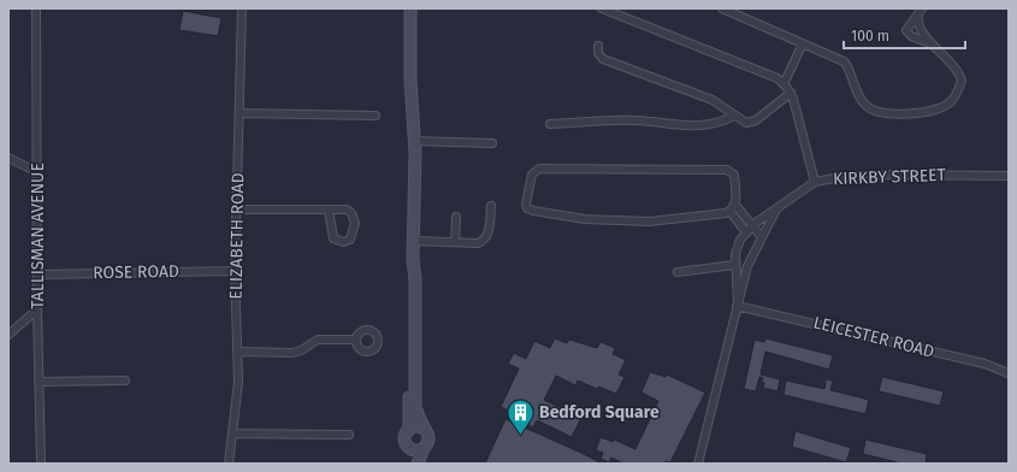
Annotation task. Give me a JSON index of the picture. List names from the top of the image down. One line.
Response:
{"streets":{"street":["KIRKBY STREET","TALLISMAN AVENUE","ELIZABETH ROAD","ROSE ROAD","LEICESTER ROAD"]},"crossings":[["KIRKBY STREET","LEICESTER ROAD"],["TALLISMAN AVENUE","ROSE ROAD"],["ELIZABETH ROAD","ROSE ROAD"]],"places":{"building":["Bedford Square"]},"scale_bar":"100 m"}
